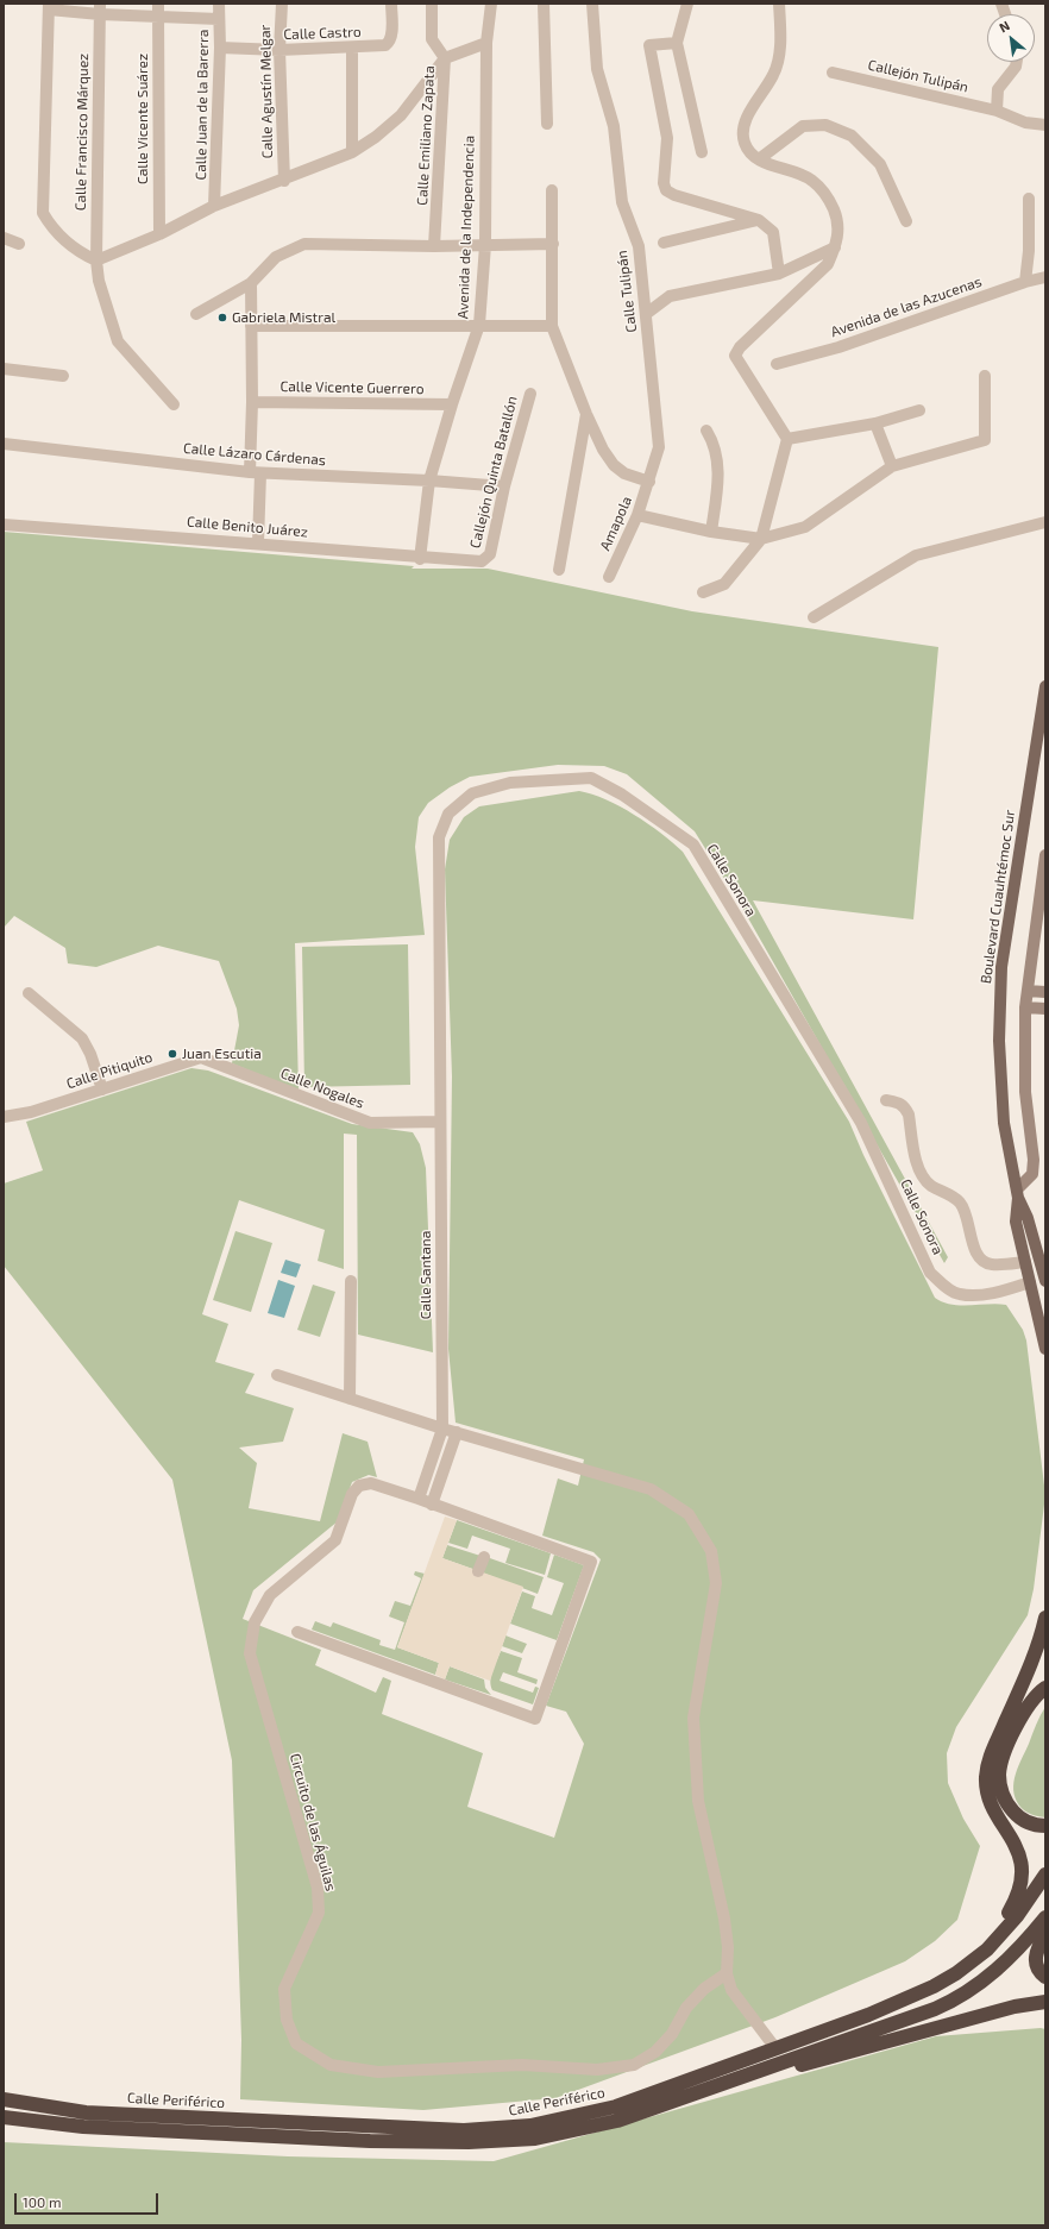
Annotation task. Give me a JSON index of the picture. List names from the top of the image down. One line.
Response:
{"streets":{"highway":["Calle Periférico"],"main road":["Boulevard Cuauhtémoc Sur"],"street":["Calle Castro","Callejón Tulipán","Calle Agustín Melgar","Calle Juan de la Barerra","Calle Vicente Suárez","Calle Francisco Márquez","Calle Emiliano Zapata","Avenida de la Independencia","Calle Tulipán","Avenida de las Azucenas","Calle Vicente Guerrero","Calle Lázaro Cárdenas","Callejón Quinta Batallón","Amapola","Calle Benito Juárez","Calle Sonora","Calle Pitiquito","Calle Nogales","Calle Santana","Circuito de las Águilas"]},"crossings":[["Calle Castro","Calle Agustín Melgar"],["Calle Castro","Calle Juan de la Barerra"],["Avenida de la Independencia","Calle Vicente Guerrero"],["Avenida de la Independencia","Calle Lázaro Cárdenas"],["Avenida de la Independencia","Calle Benito Juárez"],["Calle Tulipán","Amapola"],["Calle Lázaro Cárdenas","Callejón Quinta Batallón"],["Callejón Quinta Batallón","Calle Benito Juárez"],["Calle Sonora","Boulevard Cuauhtémoc Sur"],["Calle Sonora","Calle Nogales"],["Calle Sonora","Calle Santana"],["Calle Pitiquito","Calle Nogales"],["Calle Nogales","Calle Santana"],["Calle Santana","Circuito de las Águilas"]],"places":["Gabriela Mistral","Juan Escutia"],"scale_bar":"100 m","north":"top left"}
